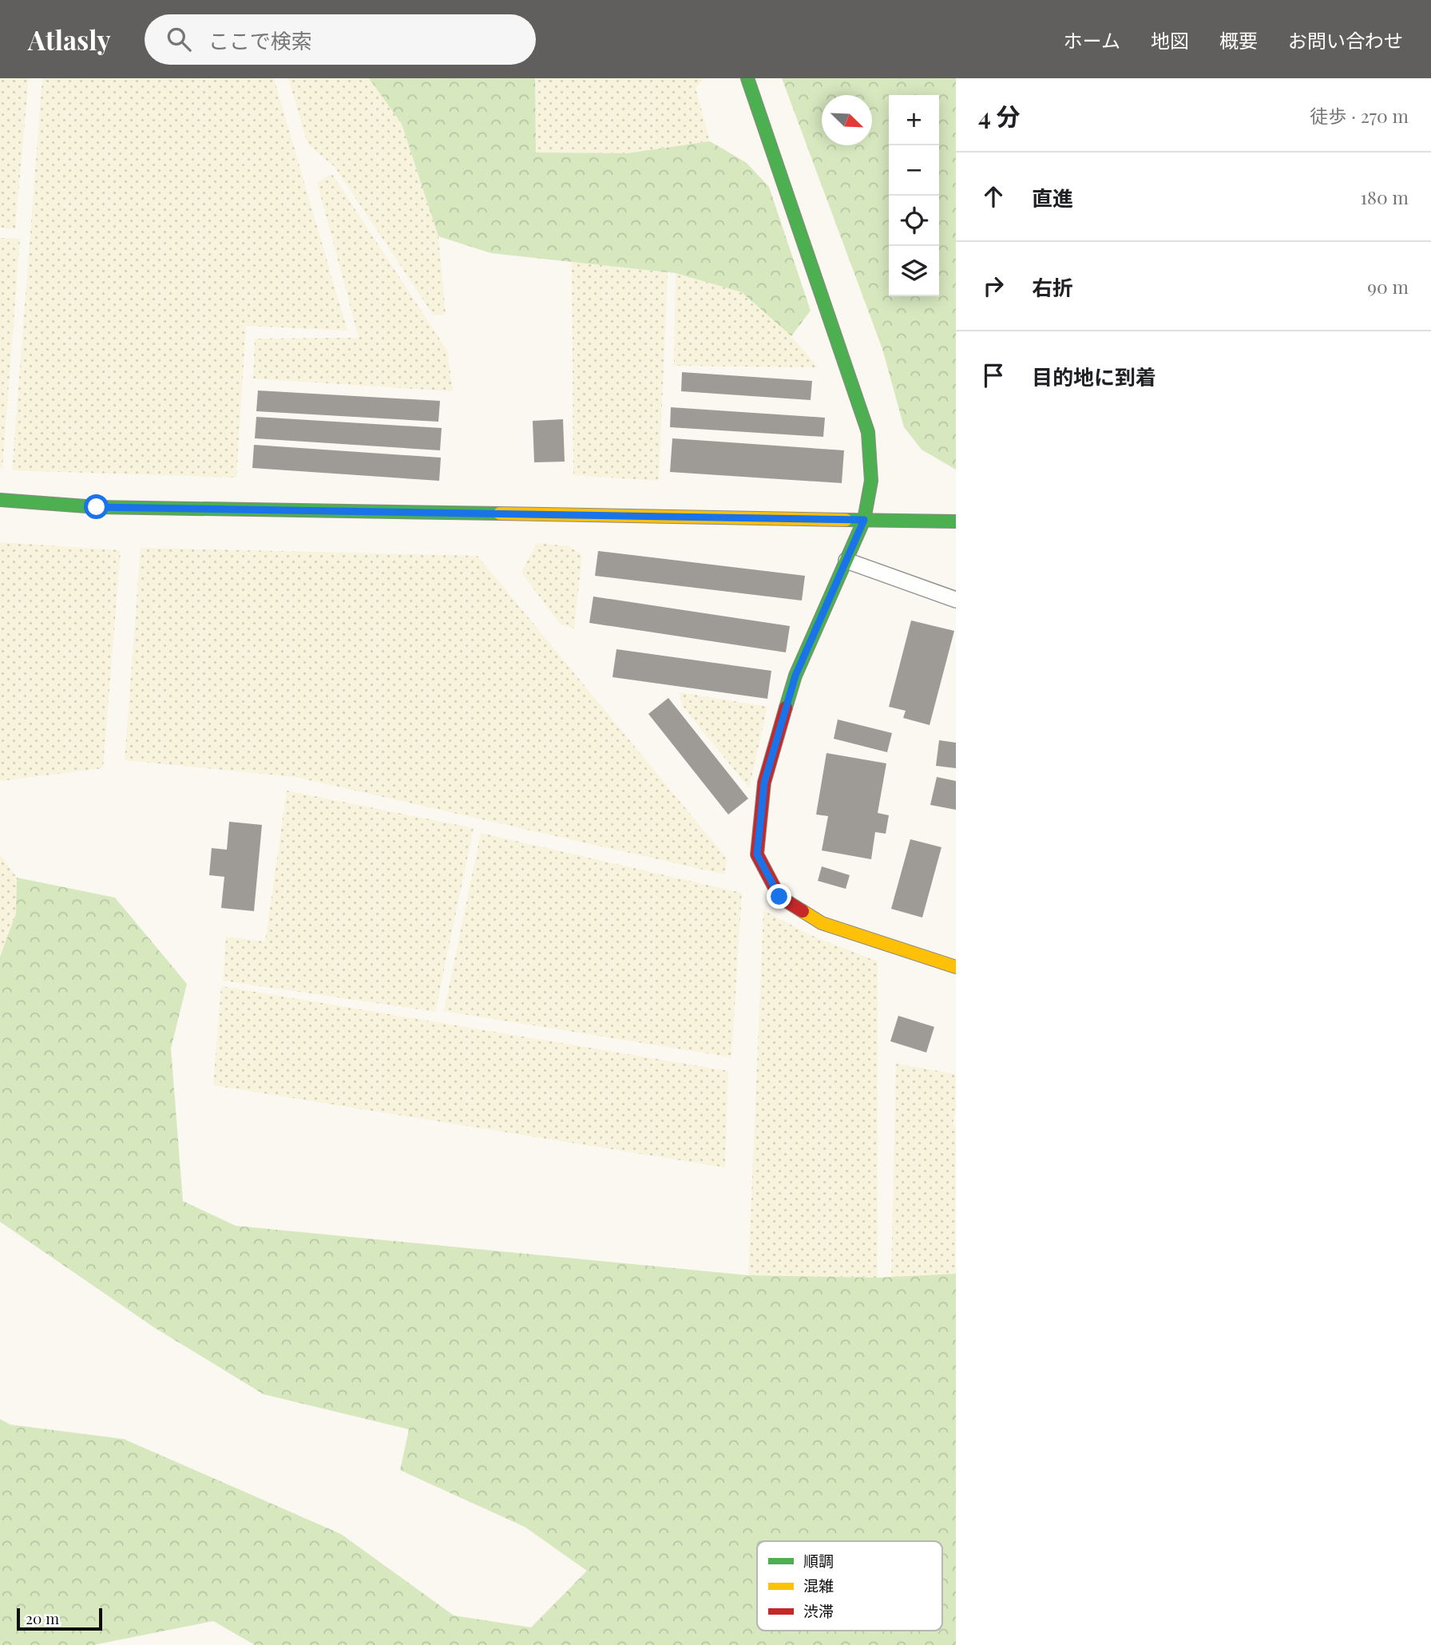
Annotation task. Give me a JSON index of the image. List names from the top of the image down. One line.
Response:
{"legend":["順調","混雑","渋滞"],"scale_bar":"20 m","north":"bottom right","page":{"header":"Atlasly","search":"ここで検索","nav":["ホーム","地図","概要","お問い合わせ"],"heading":["4 分","徒歩 · 270 m"],"map_buttons":["+","−"],"list":[["直進","180 m"],["右折","90 m"],"目的地に到着"],"scale":"20 m"}}
